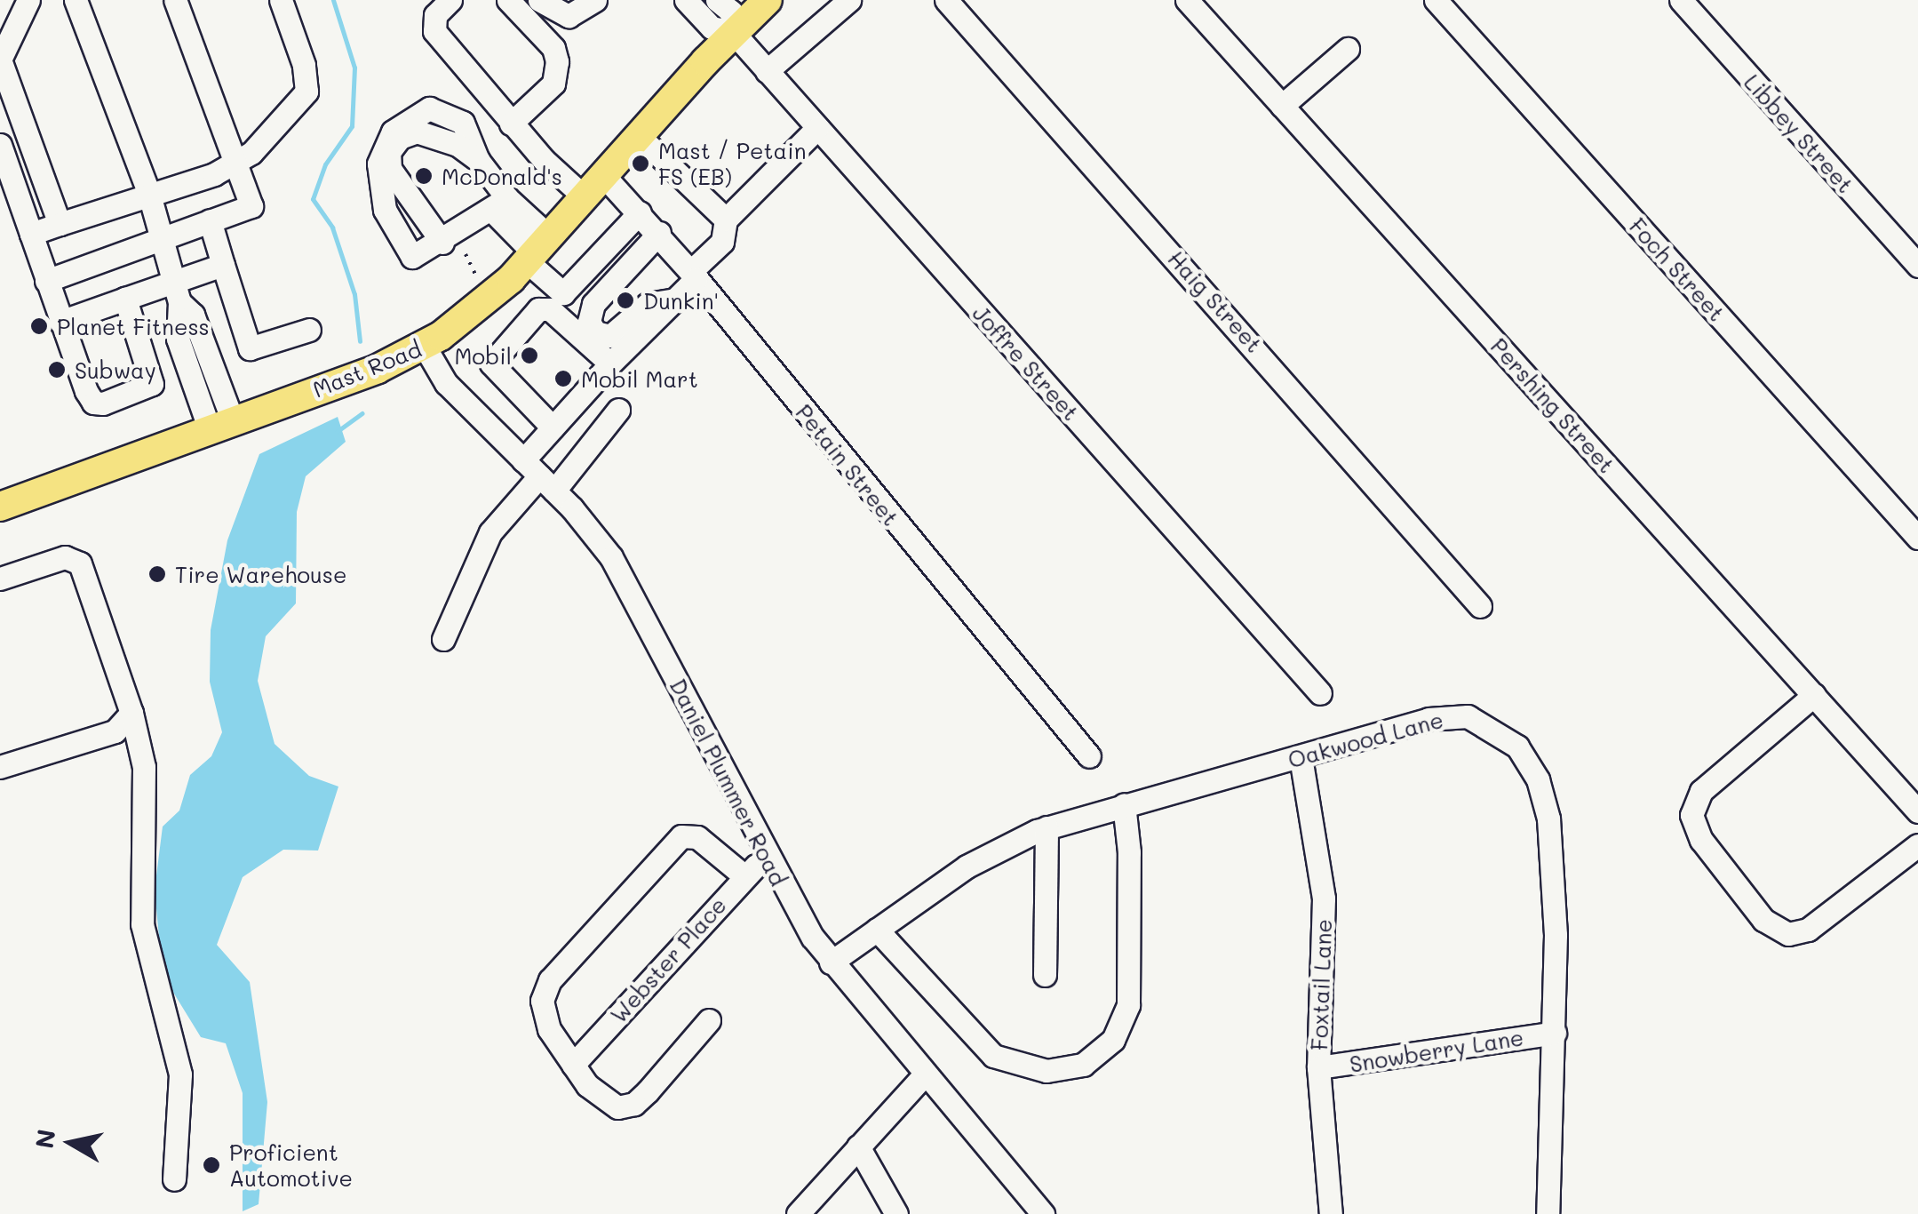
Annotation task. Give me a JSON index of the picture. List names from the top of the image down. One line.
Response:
{"streets":{"main road":["Mast Road"],"street":["Libbey Street","Foch Street","Haig Street","Joffre Street","Pershing Street","Petain Street","Oakwood Lane","Daniel Plummer Road","Webster Place","Foxtail Lane","Snowberry Lane"]},"crossings":[["Joffre Street","Mast Road"],["Mast Road","Petain Street"],["Mast Road","Daniel Plummer Road"],["Oakwood Lane","Daniel Plummer Road"],["Oakwood Lane","Foxtail Lane"],["Oakwood Lane","Snowberry Lane"],["Daniel Plummer Road","Webster Place"],["Foxtail Lane","Snowberry Lane"]],"places":["Mast / Petain FS (EB)","McDonald's","Dunkin'","Planet Fitness","Mobil","Subway","Mobil Mart","Tire Warehouse","Proficient Automotive"],"north":"left"}
